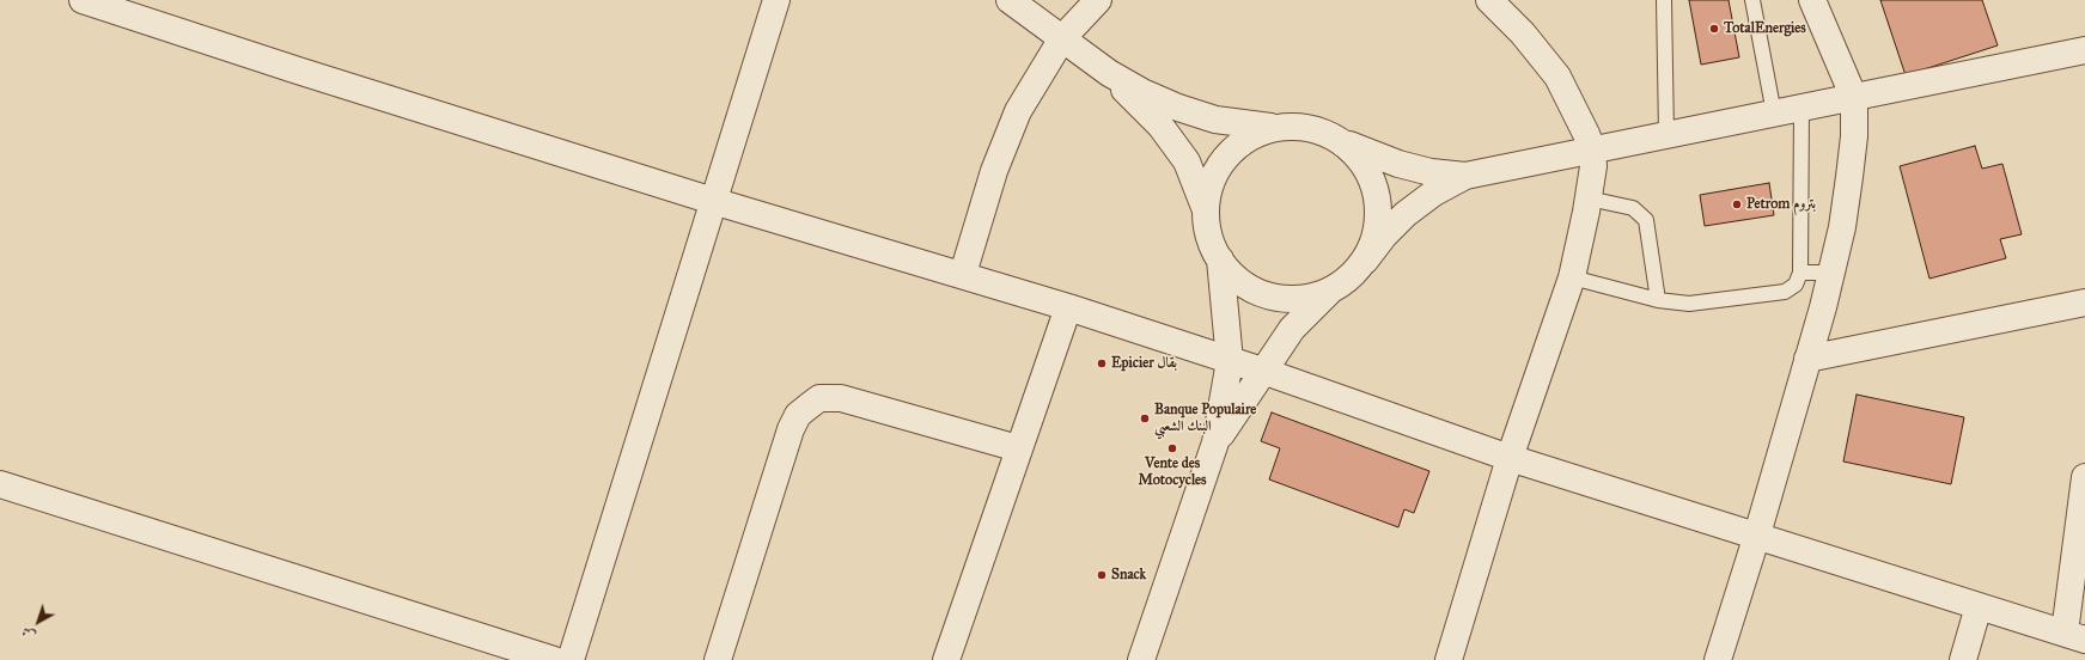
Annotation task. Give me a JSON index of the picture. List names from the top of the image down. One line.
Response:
{"places":["TotalEnergies","Petrom بتروم","Epicier بقال","Banque Populaire البنك الشعبي","Vente des Motocycles","Snack"],"north":"bottom left"}
